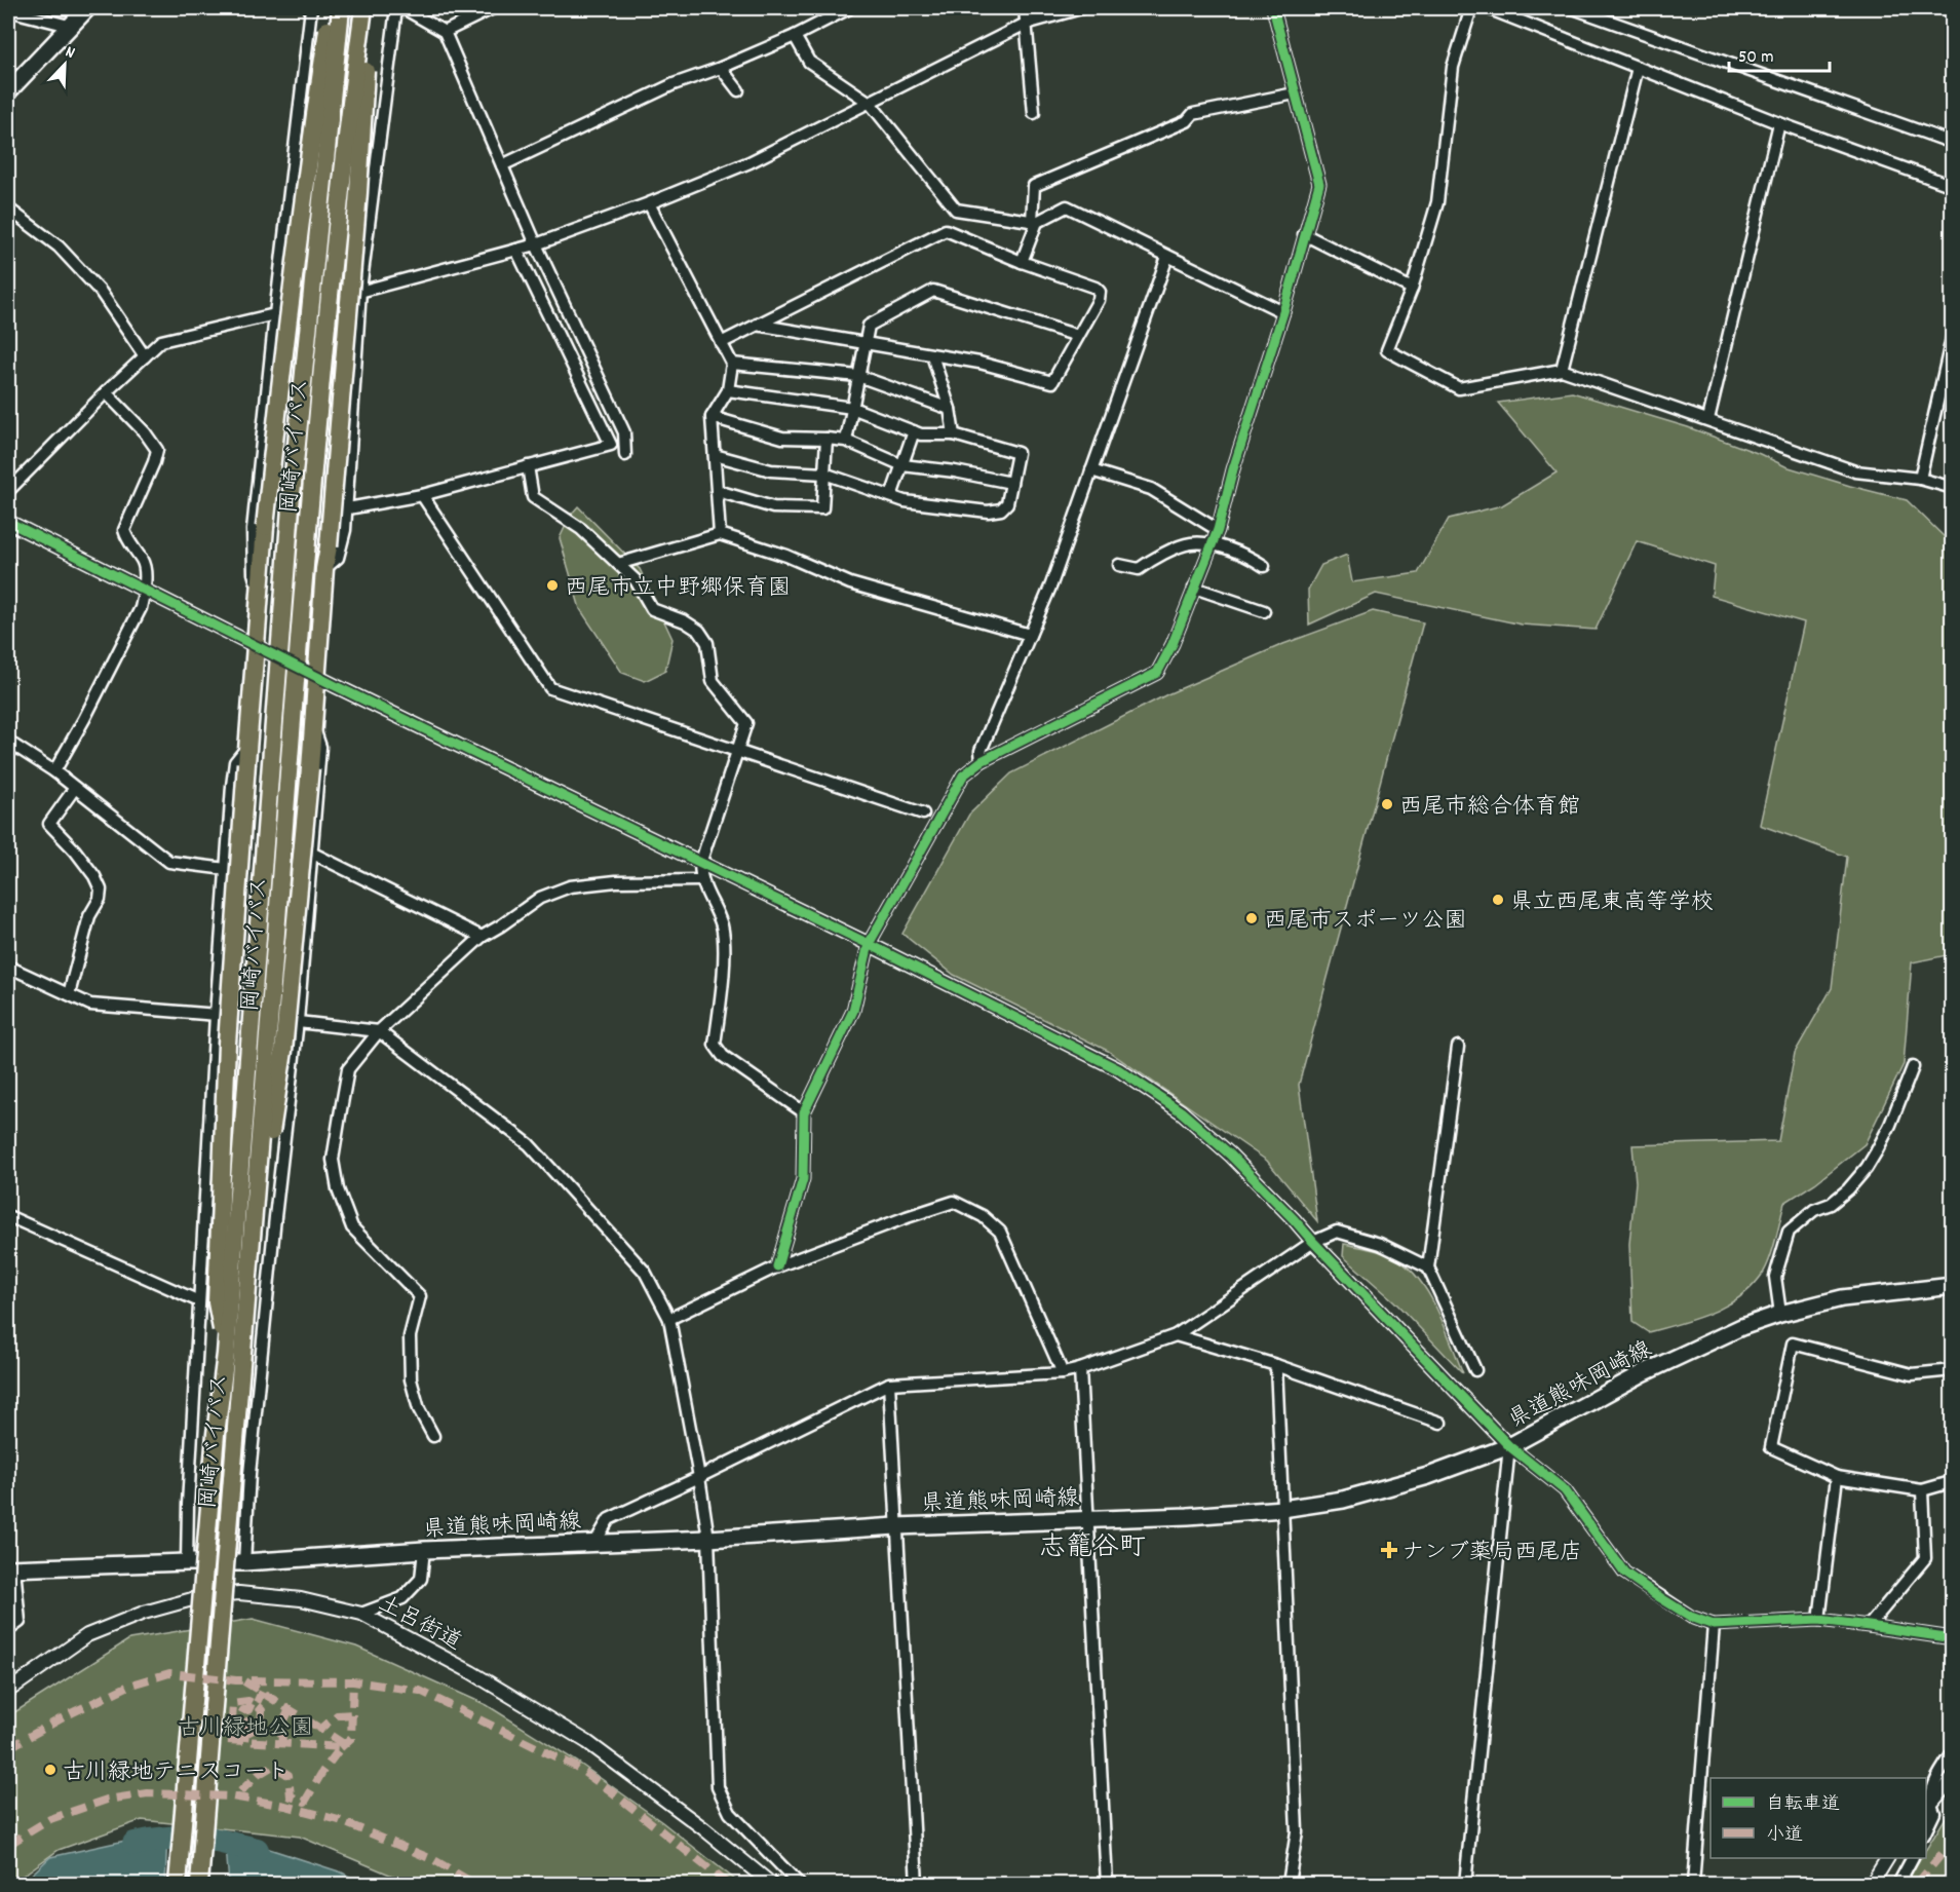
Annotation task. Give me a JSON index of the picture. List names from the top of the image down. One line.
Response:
{"streets":{"highway":["岡崎バイパス"],"main road":["県道熊味岡崎線"],"street":["土呂街道"]},"districts":["志籠谷町"],"parks":["古川緑地公園"],"places":{"other":["西尾市立中野郷保育園","西尾市総合体育館","県立西尾東高等学校","西尾市スポーツ公園","古川緑地テニスコート"],"health":["ナンブ薬局西尾店"]},"legend":["自転車道","小道"],"scale_bar":"50 m","north":"top right"}
